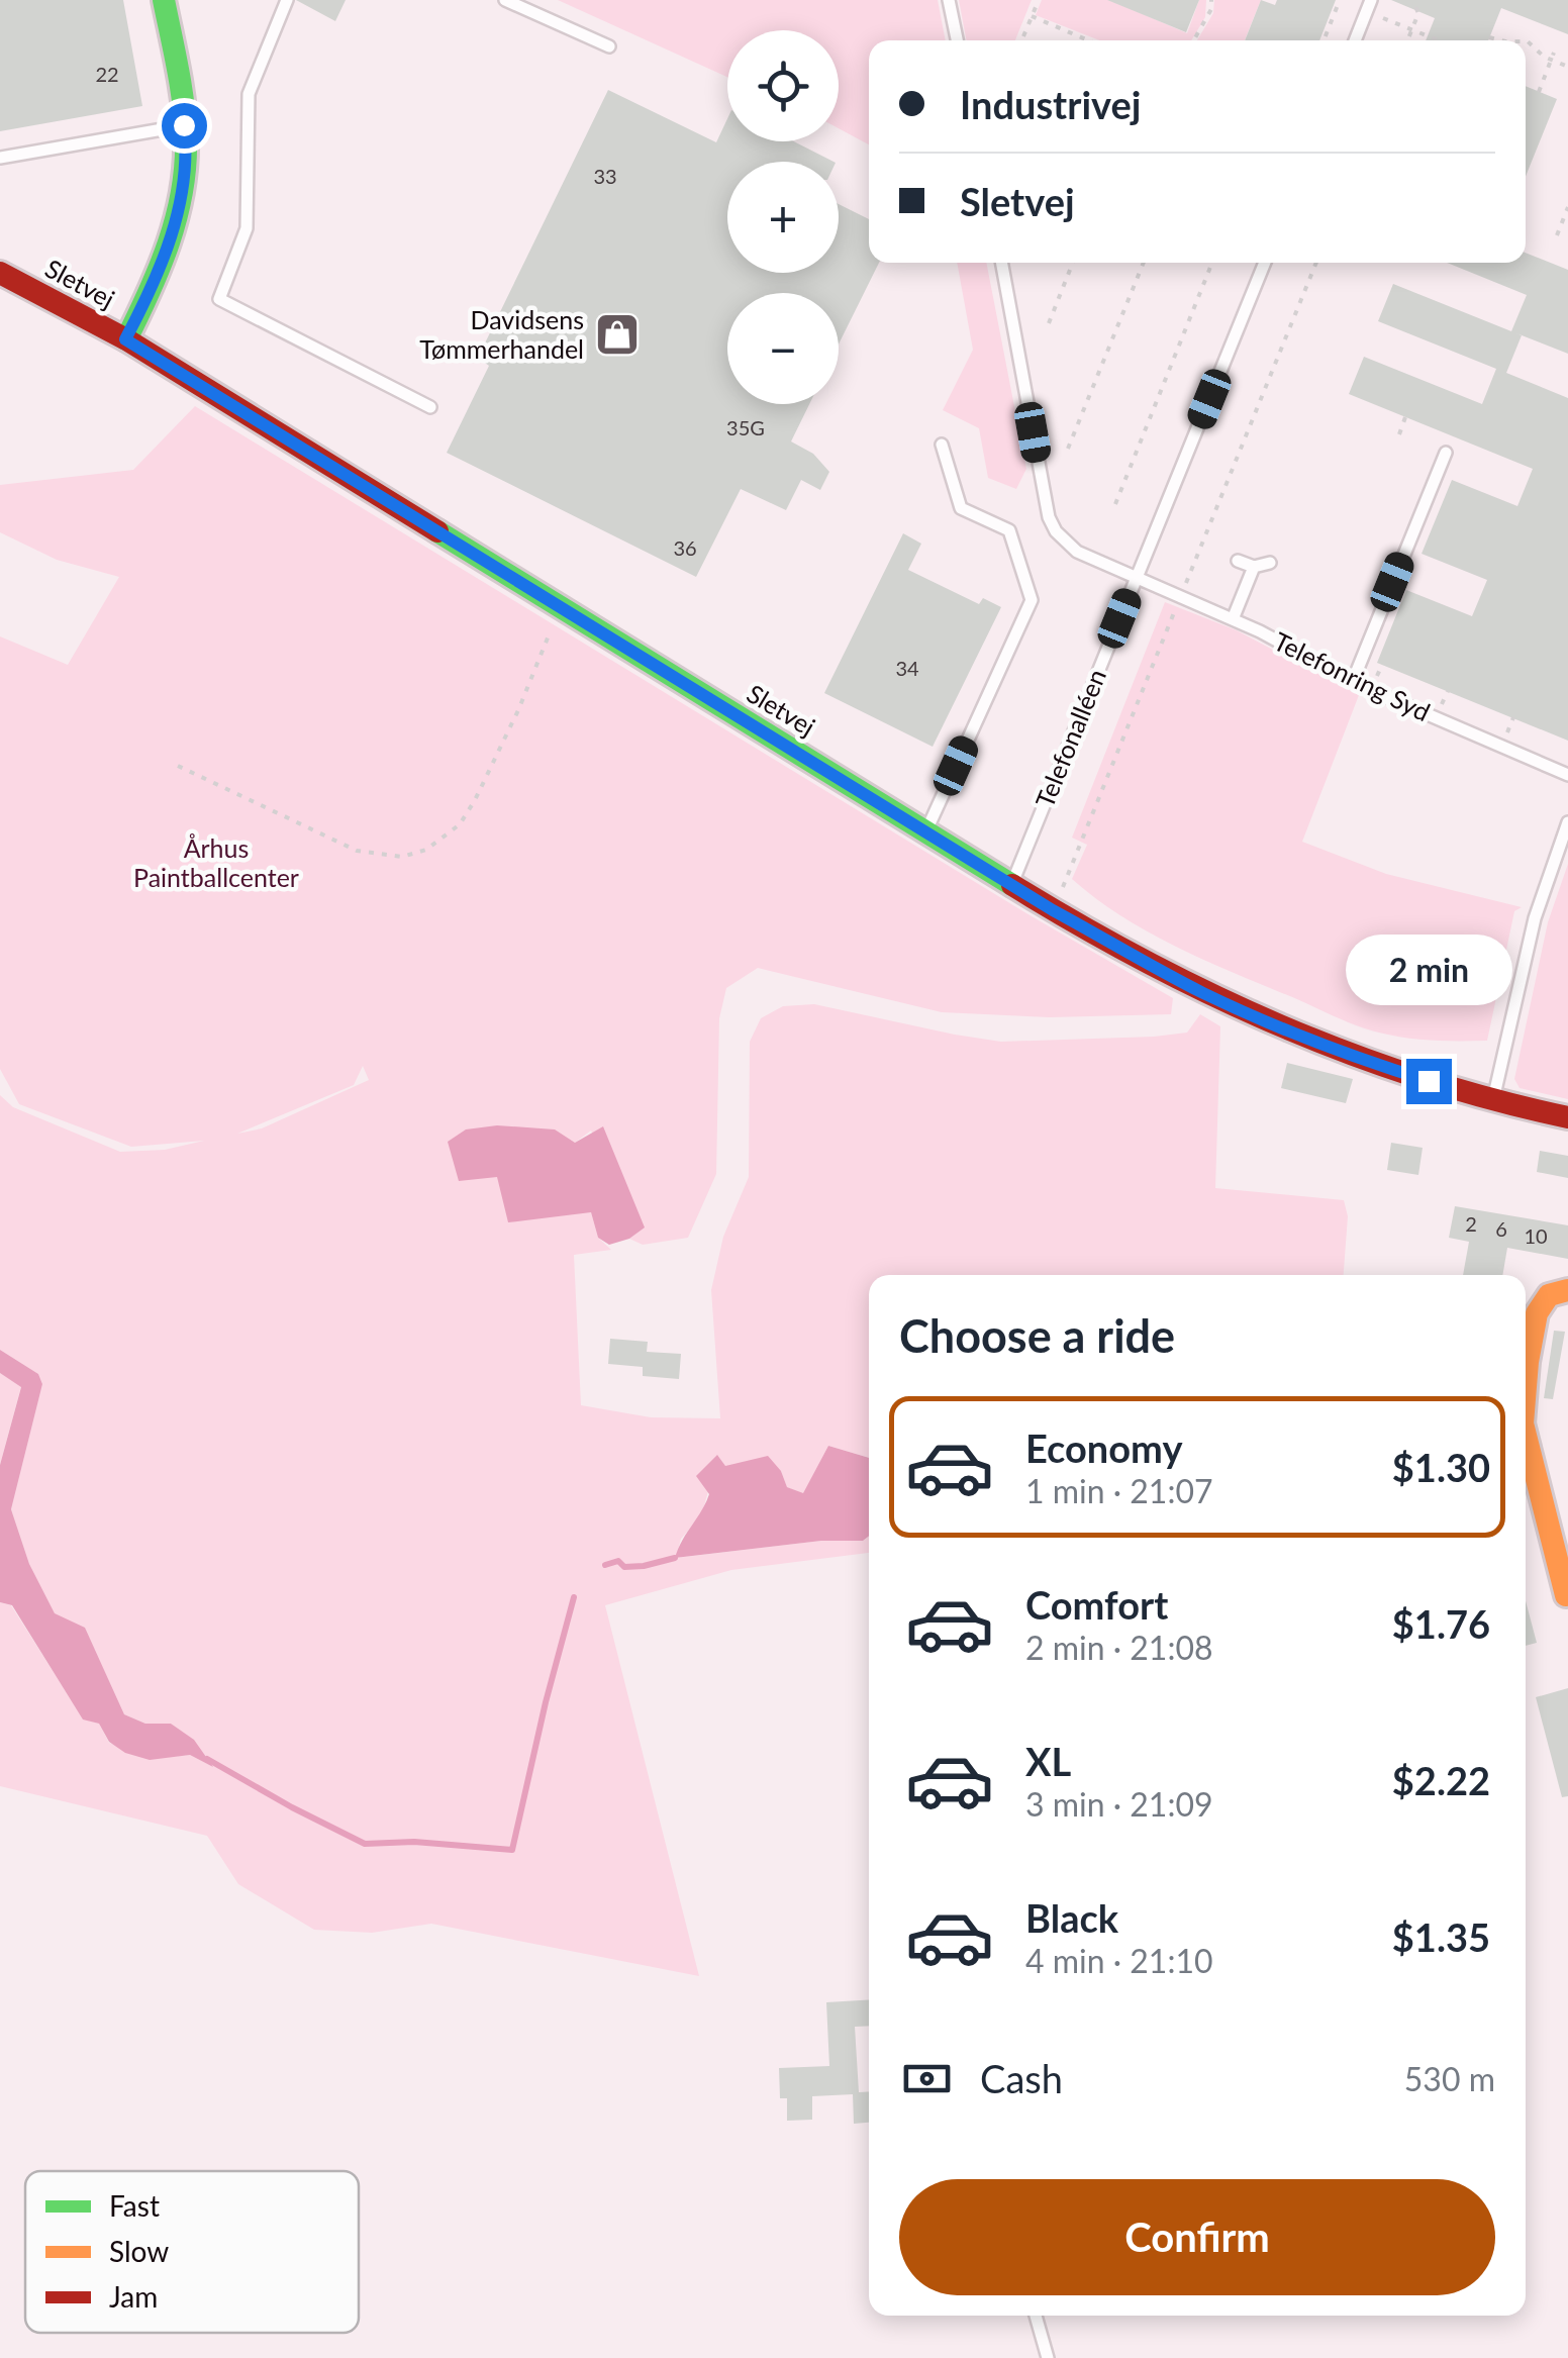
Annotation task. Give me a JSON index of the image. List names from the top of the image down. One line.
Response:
{"streets":{"street":["Sletvej"],"lane":["Telefonring Syd","Telefonalléen"]},"crossings":[["Sletvej","Telefonalléen"],["Telefonring Syd","Telefonalléen"]],"parks":["Århus Paintballcenter"],"places":{"shop":["Davidsens Tømmerhandel"]},"house_numbers":["22","33","35G","36","34","2","6","10"],"legend":["Fast","Slow","Jam"],"page":{"map_buttons":["+","−"],"banner":["Industrivej","Sletvej"],"bubble":"2 min","heading":"Choose a ride","list":[{"name":"Economy","note":"1 min · 21:07","value":"$1.30"},{"name":"Comfort","note":"2 min · 21:08","value":"$1.76"},{"name":"XL","note":"3 min · 21:09","value":"$2.22"},{"name":"Black","note":"4 min · 21:10","value":"$1.35"}],"pay":["Cash","530 m"],"buttons":"Confirm"}}
